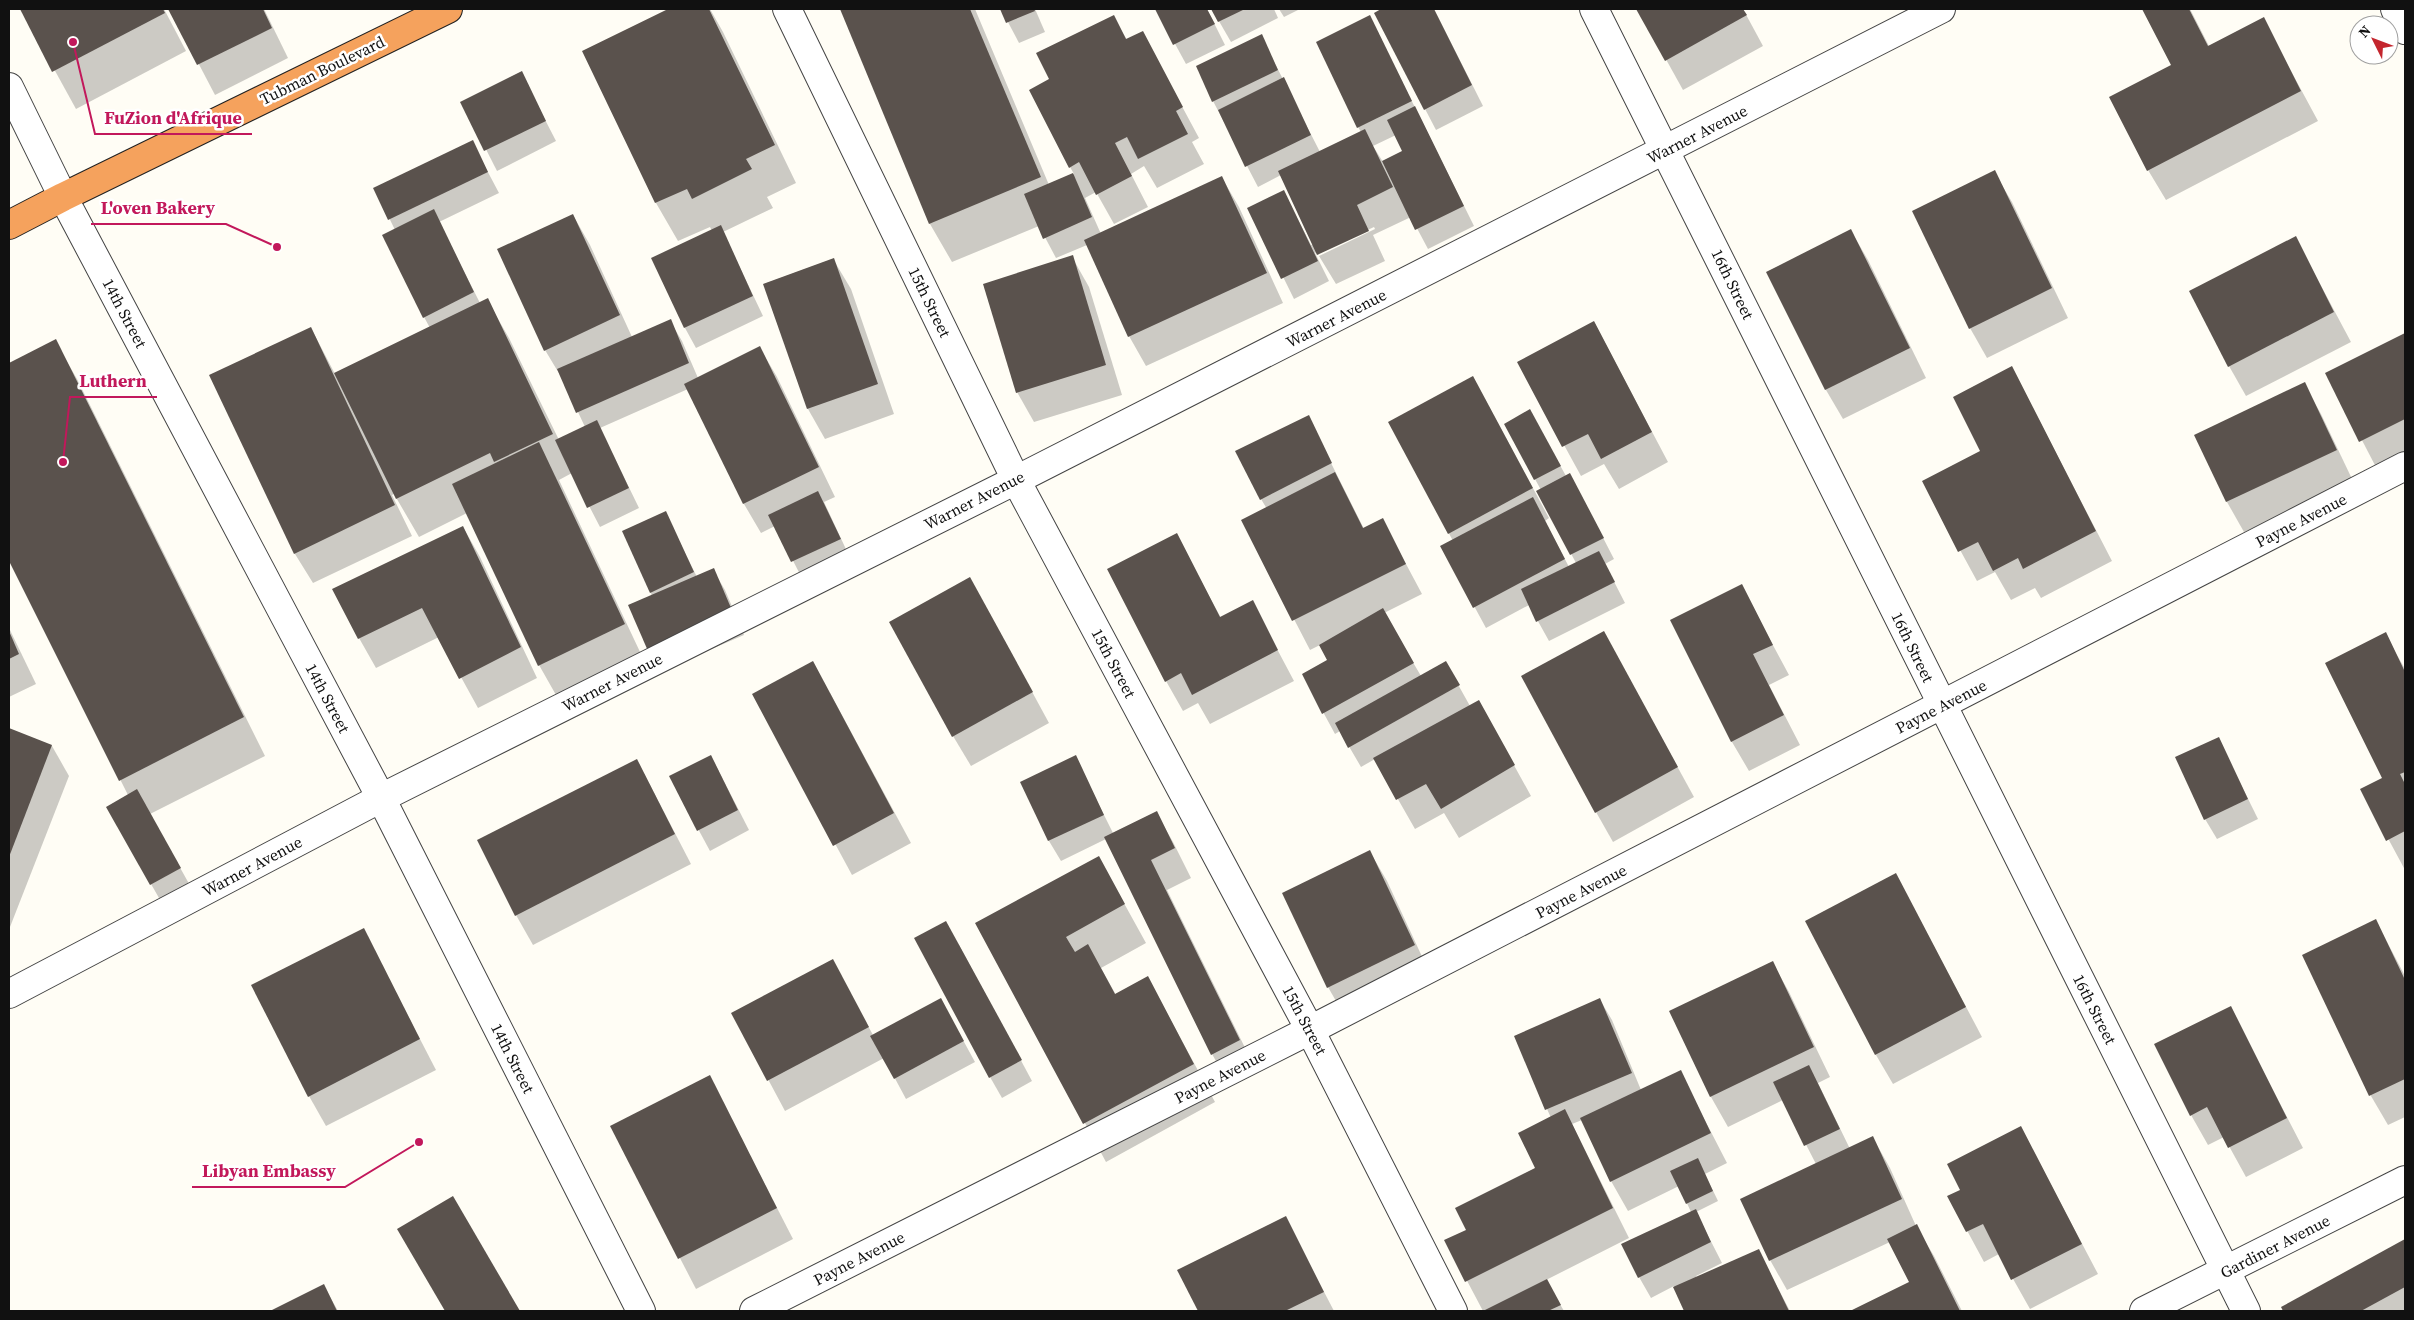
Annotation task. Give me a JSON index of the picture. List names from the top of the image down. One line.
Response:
{"streets":{"highway":["Tubman Boulevard"],"street":["Warner Avenue","16th Street","15th Street","14th Street","Payne Avenue","Gardiner Avenue"]},"crossings":[["Tubman Boulevard","14th Street"],["Warner Avenue","16th Street"],["Warner Avenue","15th Street"],["Warner Avenue","14th Street"],["16th Street","Payne Avenue"],["16th Street","Gardiner Avenue"],["15th Street","Payne Avenue"]],"places":["FuZion d'Afrique","L'oven Bakery","Luthern","Libyan Embassy"],"north":"top left"}
